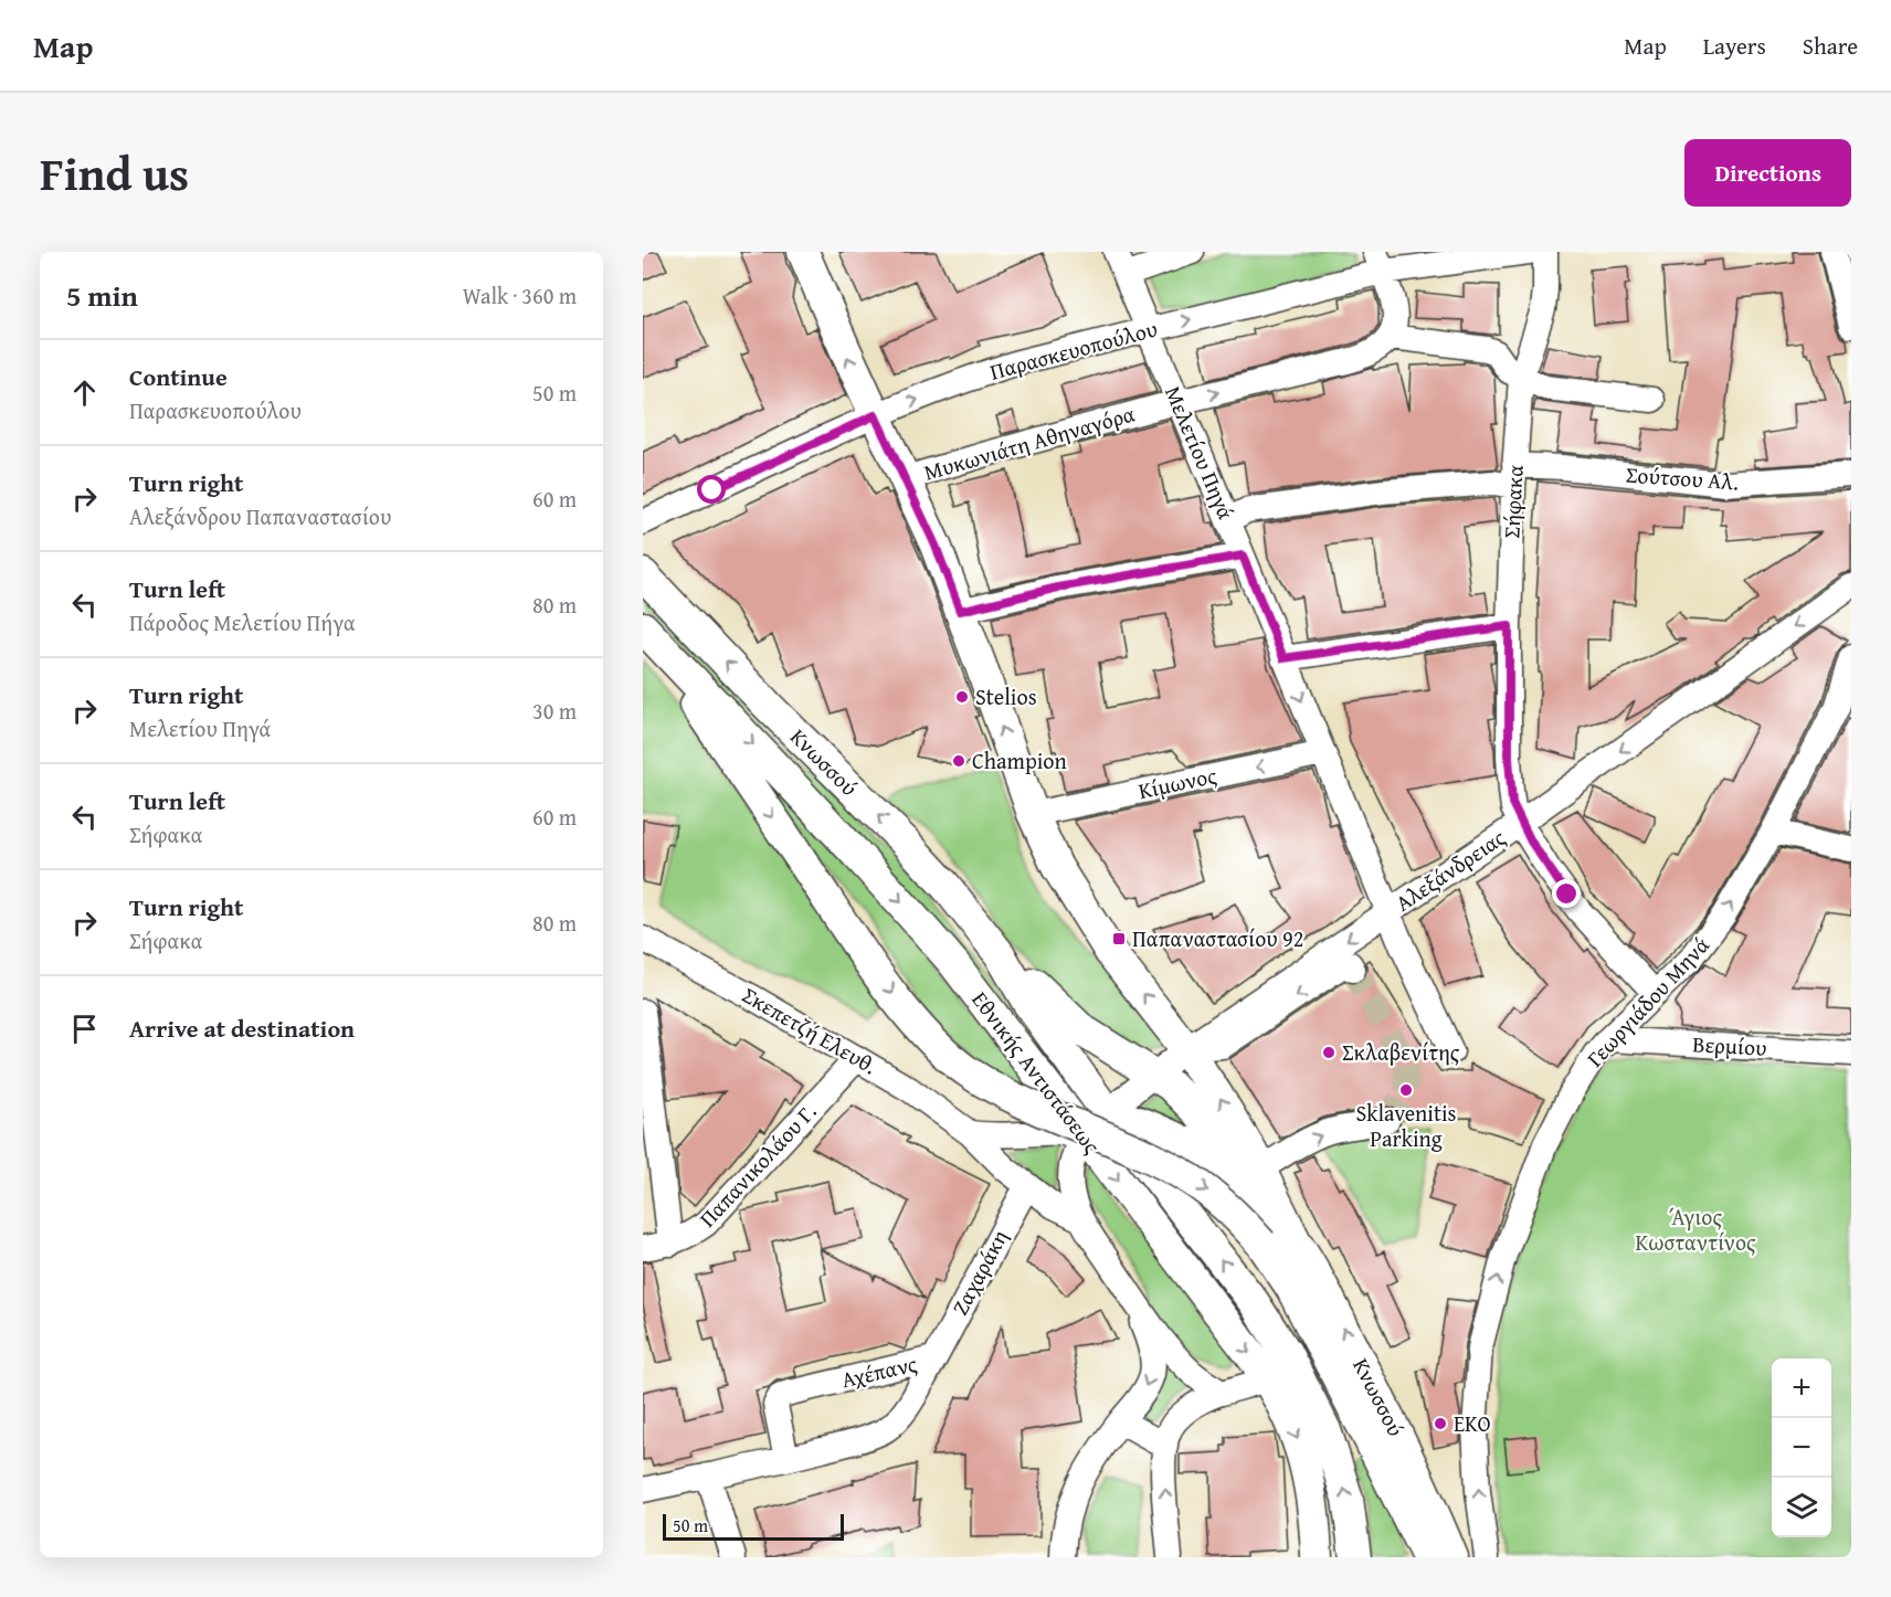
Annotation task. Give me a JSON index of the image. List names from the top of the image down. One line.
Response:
{"streets":{"main road":["Κνωσσού","Εθνικής Αντιστάσεως"],"street":["Παρασκευοπούλου","Μυκωνιάτη Αθηναγόρα","Μελετίου Πηγά","Σούτσου Αλ.","Σήφακα","Κίμωνος","Αλεξάνδρειας","Γεωργιάδου Μηνά","Σκεπετζή Ελευθ.","Βερμίου","Παπανικολάου Γ.","Ζαχαράκη","Αχέπανς"]},"crossings":[["Παρασκευοπούλου","Μελετίου Πηγά"],["Παρασκευοπούλου","Κνωσσού"],["Μυκωνιάτη Αθηναγόρα","Μελετίου Πηγά"],["Μυκωνιάτη Αθηναγόρα","Κνωσσού"],["Μελετίου Πηγά","Σούτσου Αλ."],["Μελετίου Πηγά","Κίμωνος"],["Μελετίου Πηγά","Αλεξάνδρειας"],["Σούτσου Αλ.","Σήφακα"],["Σήφακα","Αλεξάνδρειας"],["Σήφακα","Γεωργιάδου Μηνά"],["Κνωσσού","Κίμωνος"],["Κνωσσού","Αλεξάνδρειας"],["Κνωσσού","Εθνικής Αντιστάσεως"],["Αλεξάνδρειας","Εθνικής Αντιστάσεως"],["Γεωργιάδου Μηνά","Βερμίου"],["Σκεπετζή Ελευθ.","Παπανικολάου Γ."],["Σκεπετζή Ελευθ.","Ζαχαράκη"],["Ζαχαράκη","Αχέπανς"]],"one_way":["Παρασκευοπούλου","Γεωργιάδου Μηνά"],"parks":["Άγιος Κωσταντίνος"],"places":{"other":["Stelios","Champion","Σκλαβενίτης","Sklavenitis Parking","EKO"],"transit":["Παπαναστασίου 92"]},"scale_bar":"50 m","page":{"header":"Map","nav":["Map","Layers","Share"],"title":"Find us","buttons":"Directions","heading":["5 min","Walk · 360 m"],"list":[["Continue","Παρασκευοπούλου","50 m"],["Turn right","Αλεξάνδρου Παπαναστασίου","60 m"],["Turn left","Πάροδος Μελετίου Πήγα","80 m"],["Turn right","Μελετίου Πηγά","30 m"],["Turn left","Σήφακα","60 m"],["Turn right","Σήφακα","80 m"],"Arrive at destination"],"map_buttons":["+","−"],"scale":"50 m"}}
